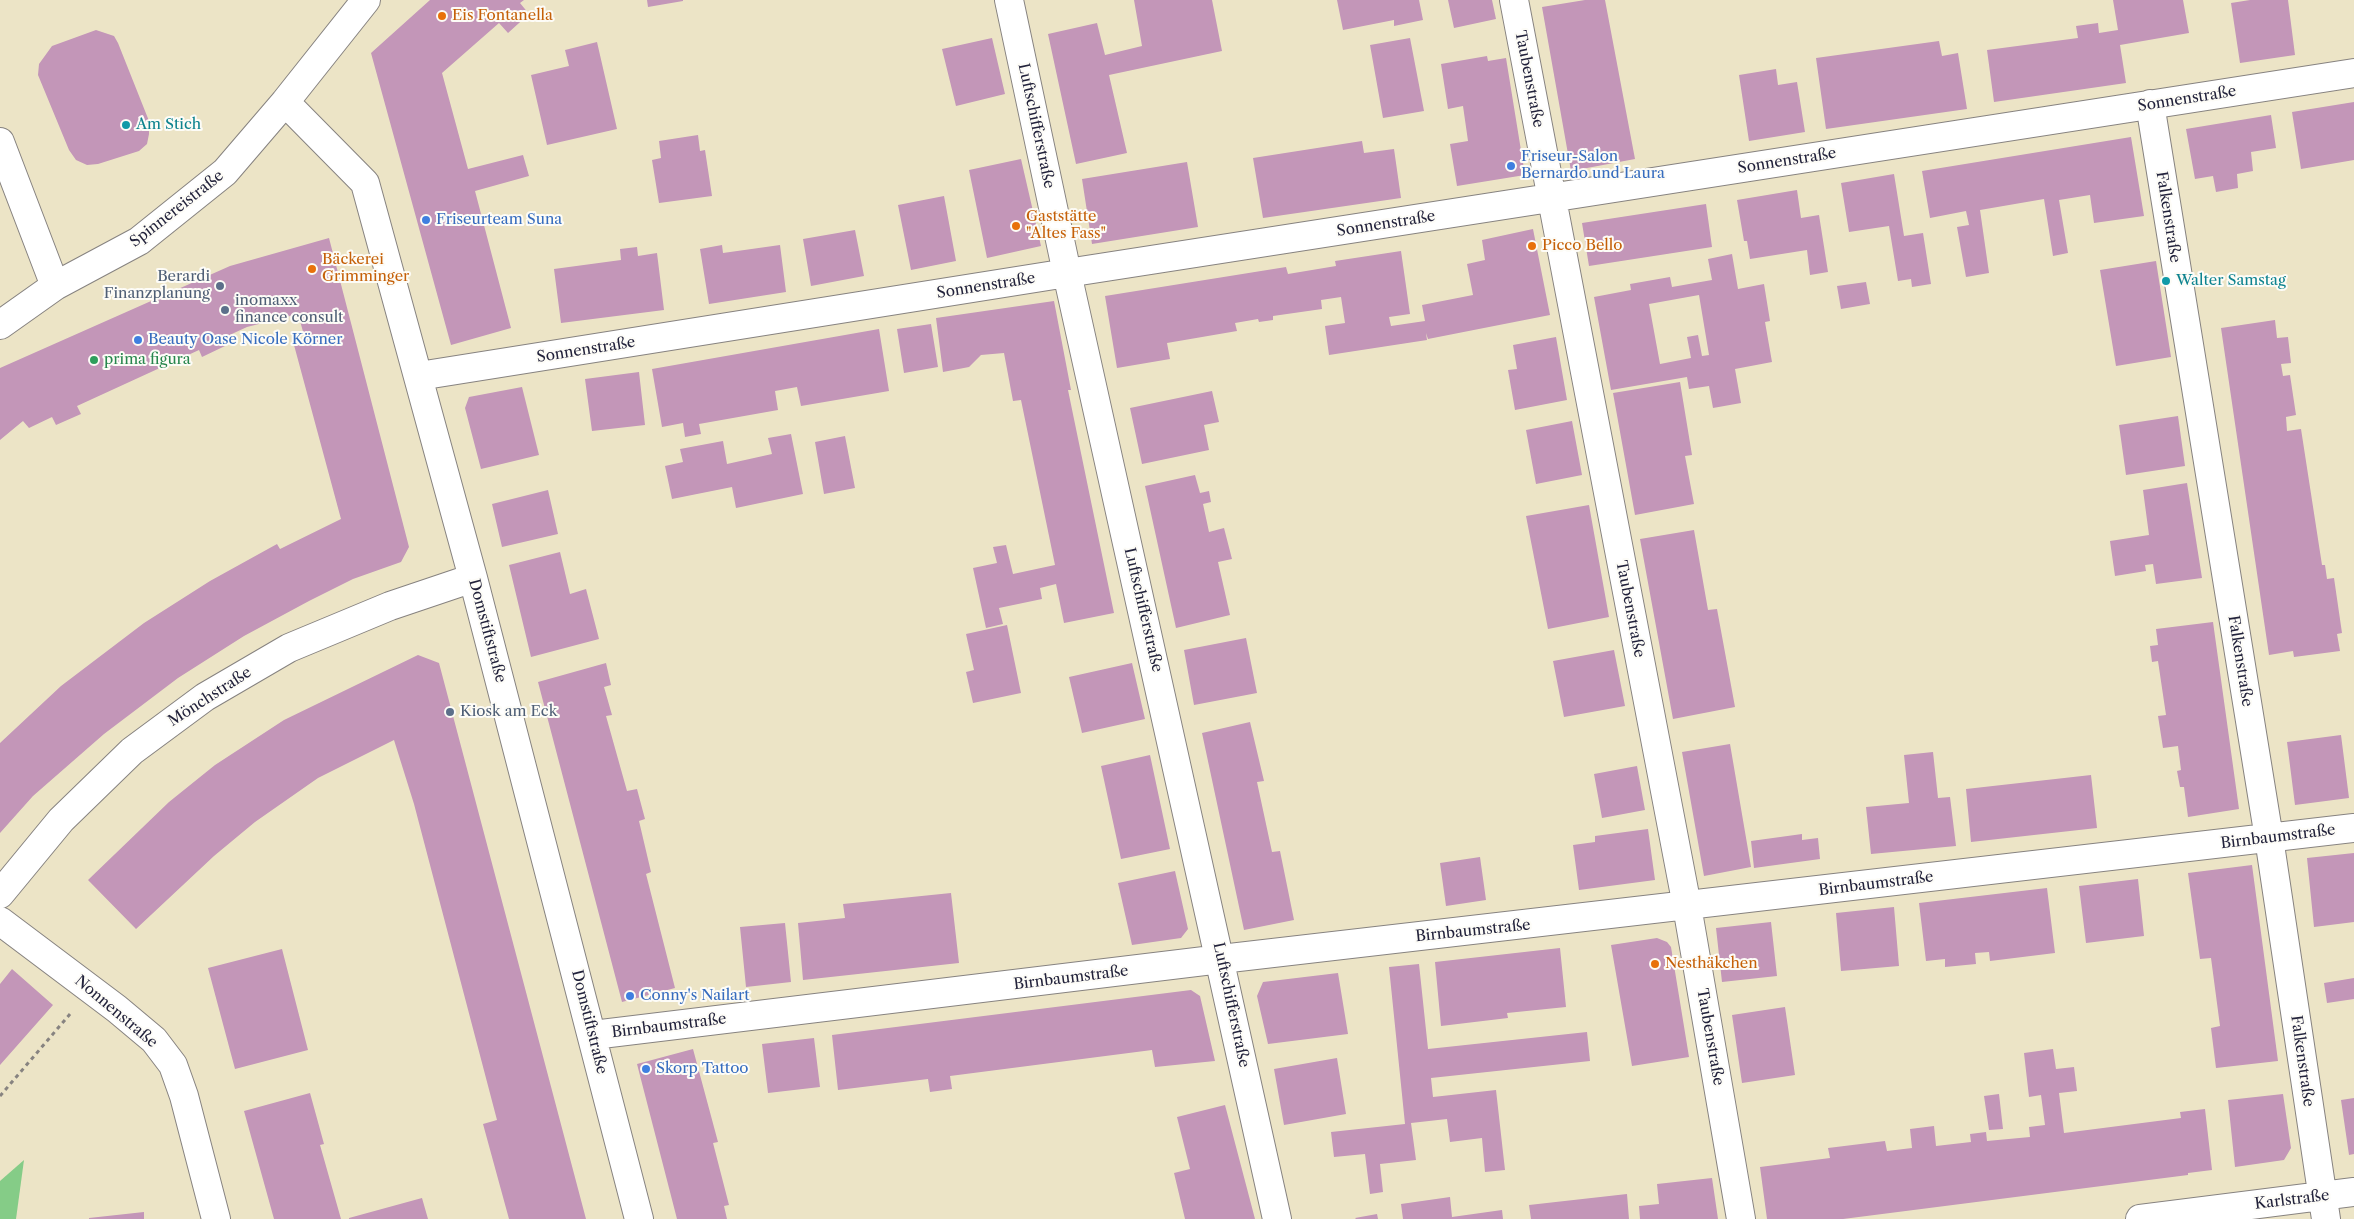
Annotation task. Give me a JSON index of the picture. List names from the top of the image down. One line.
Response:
{"streets":{"street":["Taubenstraße","Sonnenstraße","Luftschifferstraße","Spinnereistraße","Falkenstraße","Domstiftstraße","Mönchstraße","Birnbaumstraße","Nonnenstraße","Karlstraße"]},"crossings":[["Taubenstraße","Sonnenstraße"],["Taubenstraße","Birnbaumstraße"],["Sonnenstraße","Luftschifferstraße"],["Sonnenstraße","Falkenstraße"],["Sonnenstraße","Domstiftstraße"],["Luftschifferstraße","Birnbaumstraße"],["Spinnereistraße","Domstiftstraße"],["Falkenstraße","Birnbaumstraße"],["Falkenstraße","Karlstraße"],["Domstiftstraße","Mönchstraße"],["Domstiftstraße","Birnbaumstraße"]],"places":["Eis Fontanella","Am Stich","Friseur-Salon Bernardo und Laura","Friseurteam Suna","Gaststätte \"Altes Fass\"","Picco Bello","Bäckerei Grimminger","Walter Samstag","Berardi Finanzplanung","inomaxx finance consult","Beauty Oase Nicole Körner","prima figura","Kiosk am Eck","Nesthäkchen","Conny's Nailart","Skorp Tattoo"]}
